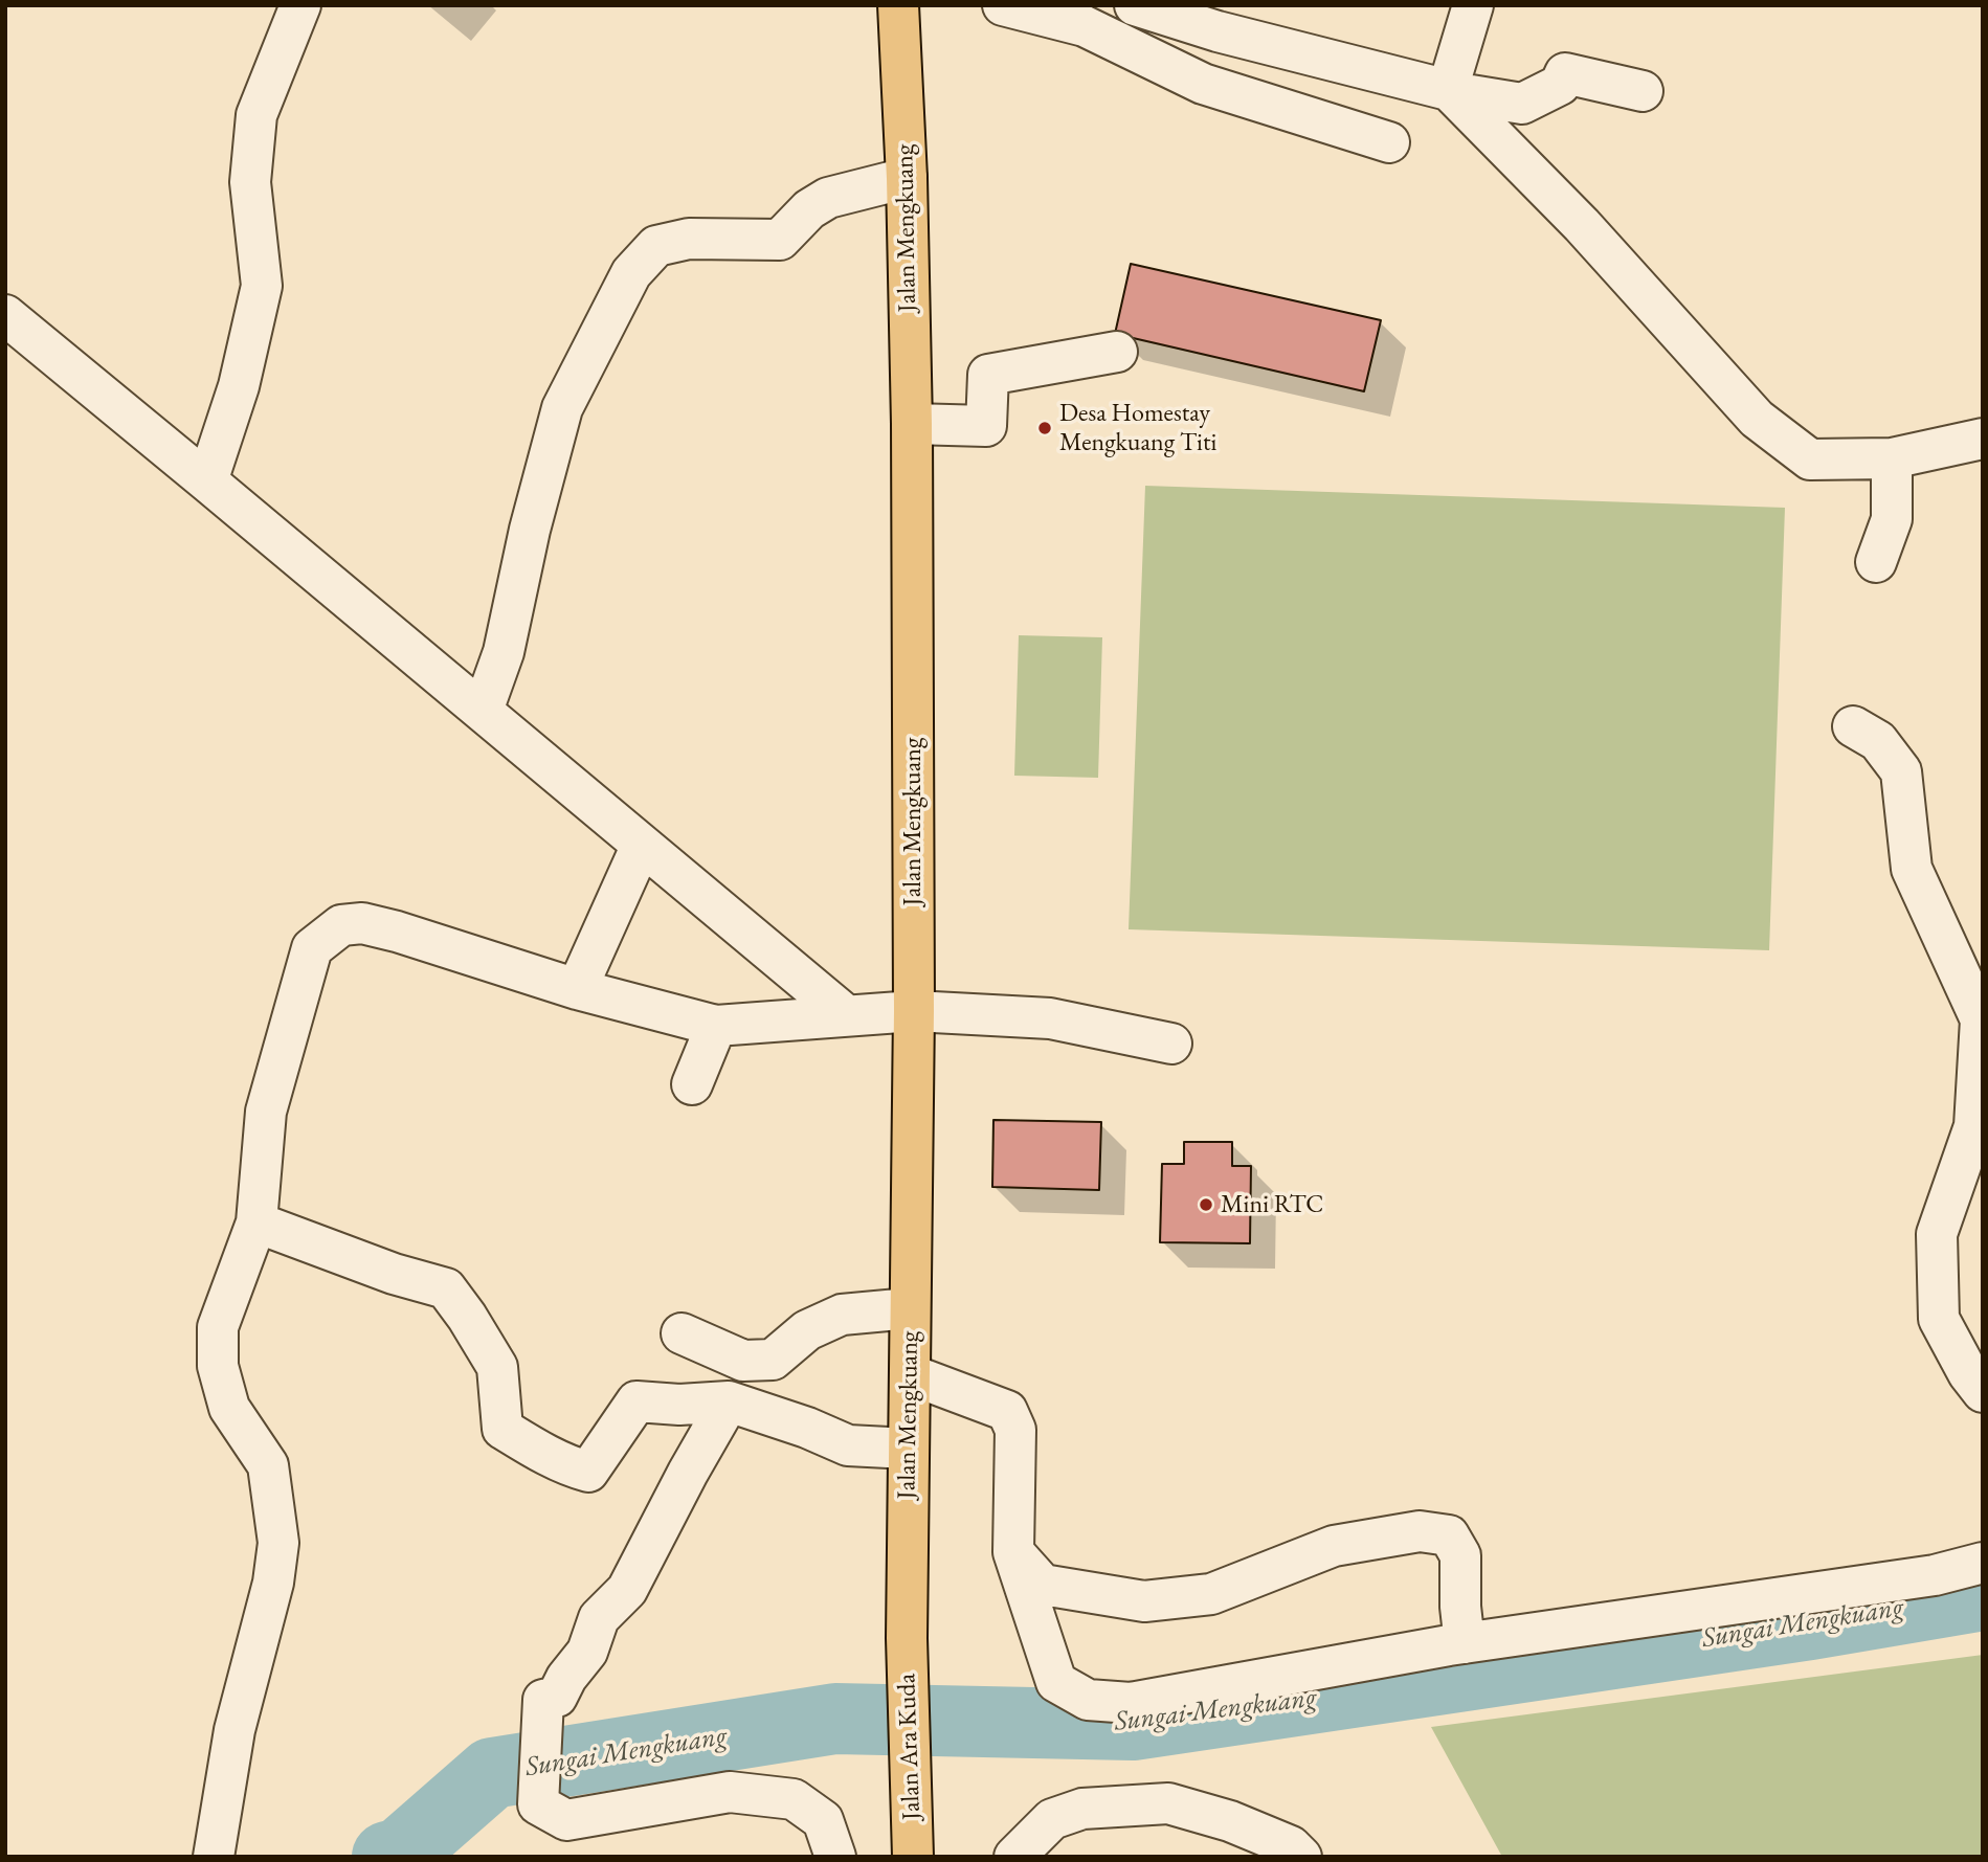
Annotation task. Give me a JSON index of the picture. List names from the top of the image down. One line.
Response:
{"streets":{"main road":["Jalan Mengkuang","Jalan Ara Kuda"]},"crossings":[["Jalan Mengkuang","Jalan Ara Kuda"]],"water":["Sungai Mengkuang"],"places":["Desa Homestay Mengkuang Titi","Mini RTC"]}
